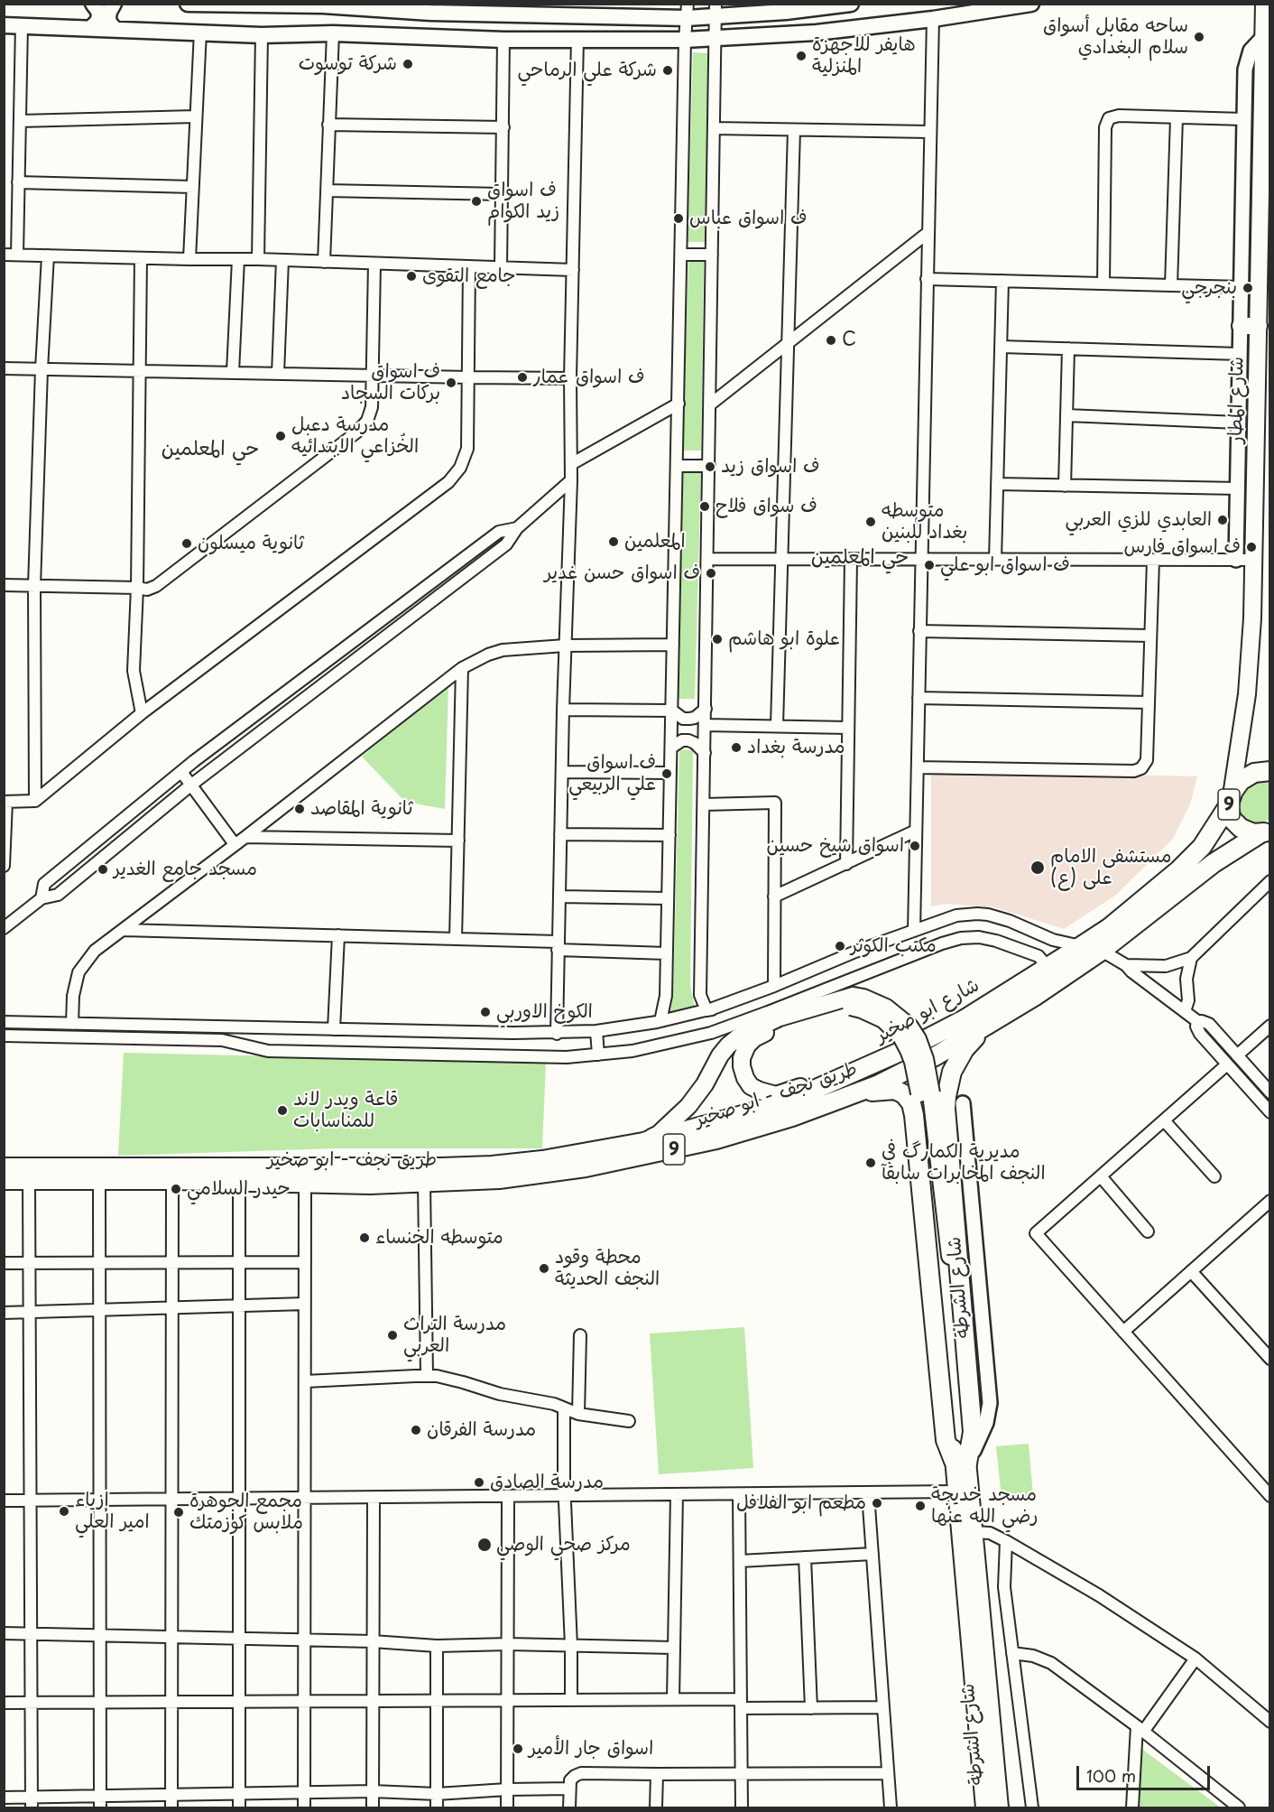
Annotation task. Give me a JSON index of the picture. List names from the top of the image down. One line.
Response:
{"streets":{"highway":["9","شارع ابو صخير","طريق نجف - ابو صخير"],"main road":["شارع المطار","شارع الشرطة"]},"crossings":[["شارع المطار","9"],["9","شارع ابو صخير"],["9","طريق نجف - ابو صخير"],["شارع ابو صخير","طريق نجف - ابو صخير"]],"districts":["حي المعلمین","حي المعلمين"],"places":["ساحه مقابل أسواق سلام البغدادي","هايفر للاجهزة المنزلية","شركة توسوت","شركة علي الرماحي","ف اسواق زيد الكوام","ف اسواق عباس","جامع التقوى","بنجرجي","C","ف اسواق عمار","ف اسواق بركات السجاد","مدرسة دعبل الخُزاعي الابتدائيه","ف اسواق زيد","ف سواق فلاح","العابدي للزي العربي","متوسطه بغداد للبنين","المعلمين","ثانوية ميسلون","ف اسواق فارس","ف اسواق ابو علي","ف اسواق حسن غدير","علوة ابو هاشم","مدرسة بغداد","ف اسواق علي الربيعي","ثانوية المقاصد","اسواق شيخ حسين","مستشفی الامام علی (ع)","مسجد جامع الغدير","مكتب الكوثر","الكوخ الاوربي","قاعة ويدر لاند للمناسابات","مديرية الكمارگ في النجف المخابرات سابقآ","حيدر السلامي","متوسطه الخنساء","محطة وقود النجف الحديثة","مدرسة التراث العربي","مدرسة الفرقان","مدرسة الصادق","مطعم ابو الفلافل","مسجد خديجة رضي الله عنها","ازياء امير العلي","مجمع الجوهرة ملابس كوزمتك","مركز صحي الوصي","اسواق جار الأمير"],"scale_bar":"100 m"}
